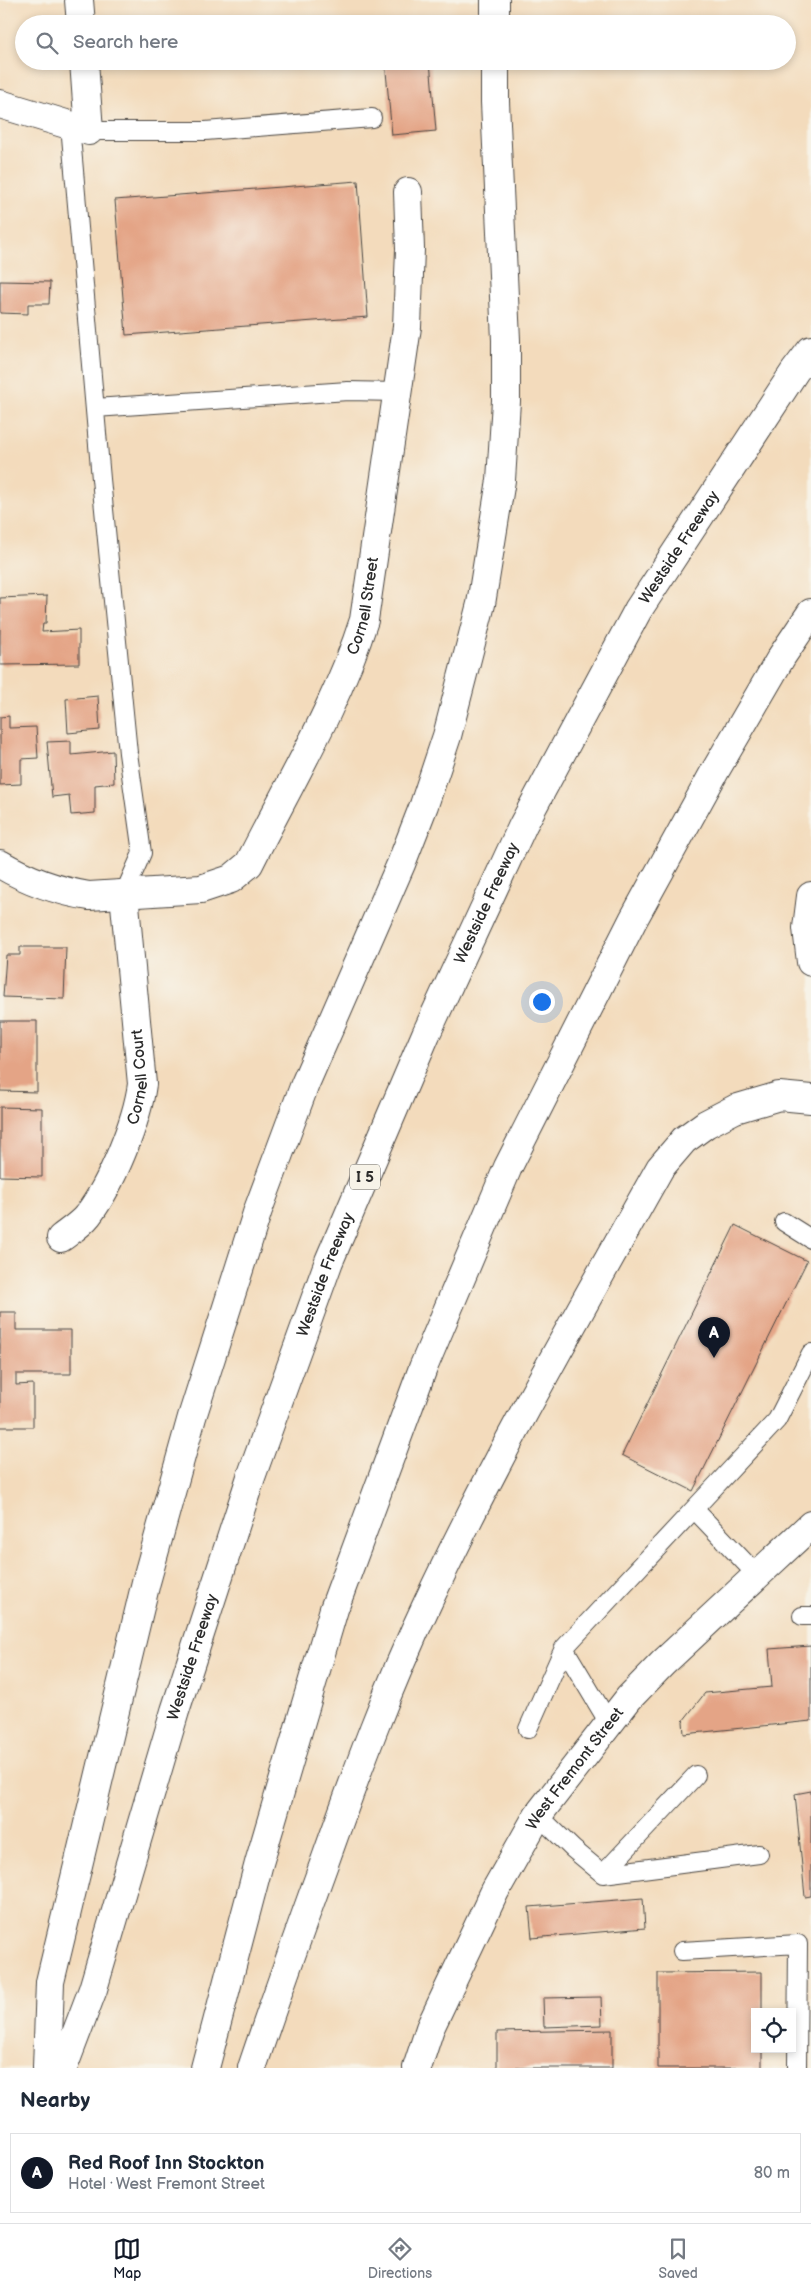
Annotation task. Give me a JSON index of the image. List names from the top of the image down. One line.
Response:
{"streets":{"main road":["Westside Freeway","Cornell Street","Cornell Court","I 5","West Fremont Street"]},"crossings":[["Cornell Street","Cornell Court"]],"page":{"search":"Search here","pins":"A","heading":"Nearby","list":[{"mark":"A","name":"Red Roof Inn Stockton","note":"Hotel · West Fremont Street","value":"80 m"}],"nav":["Map","Directions","Saved"]}}
